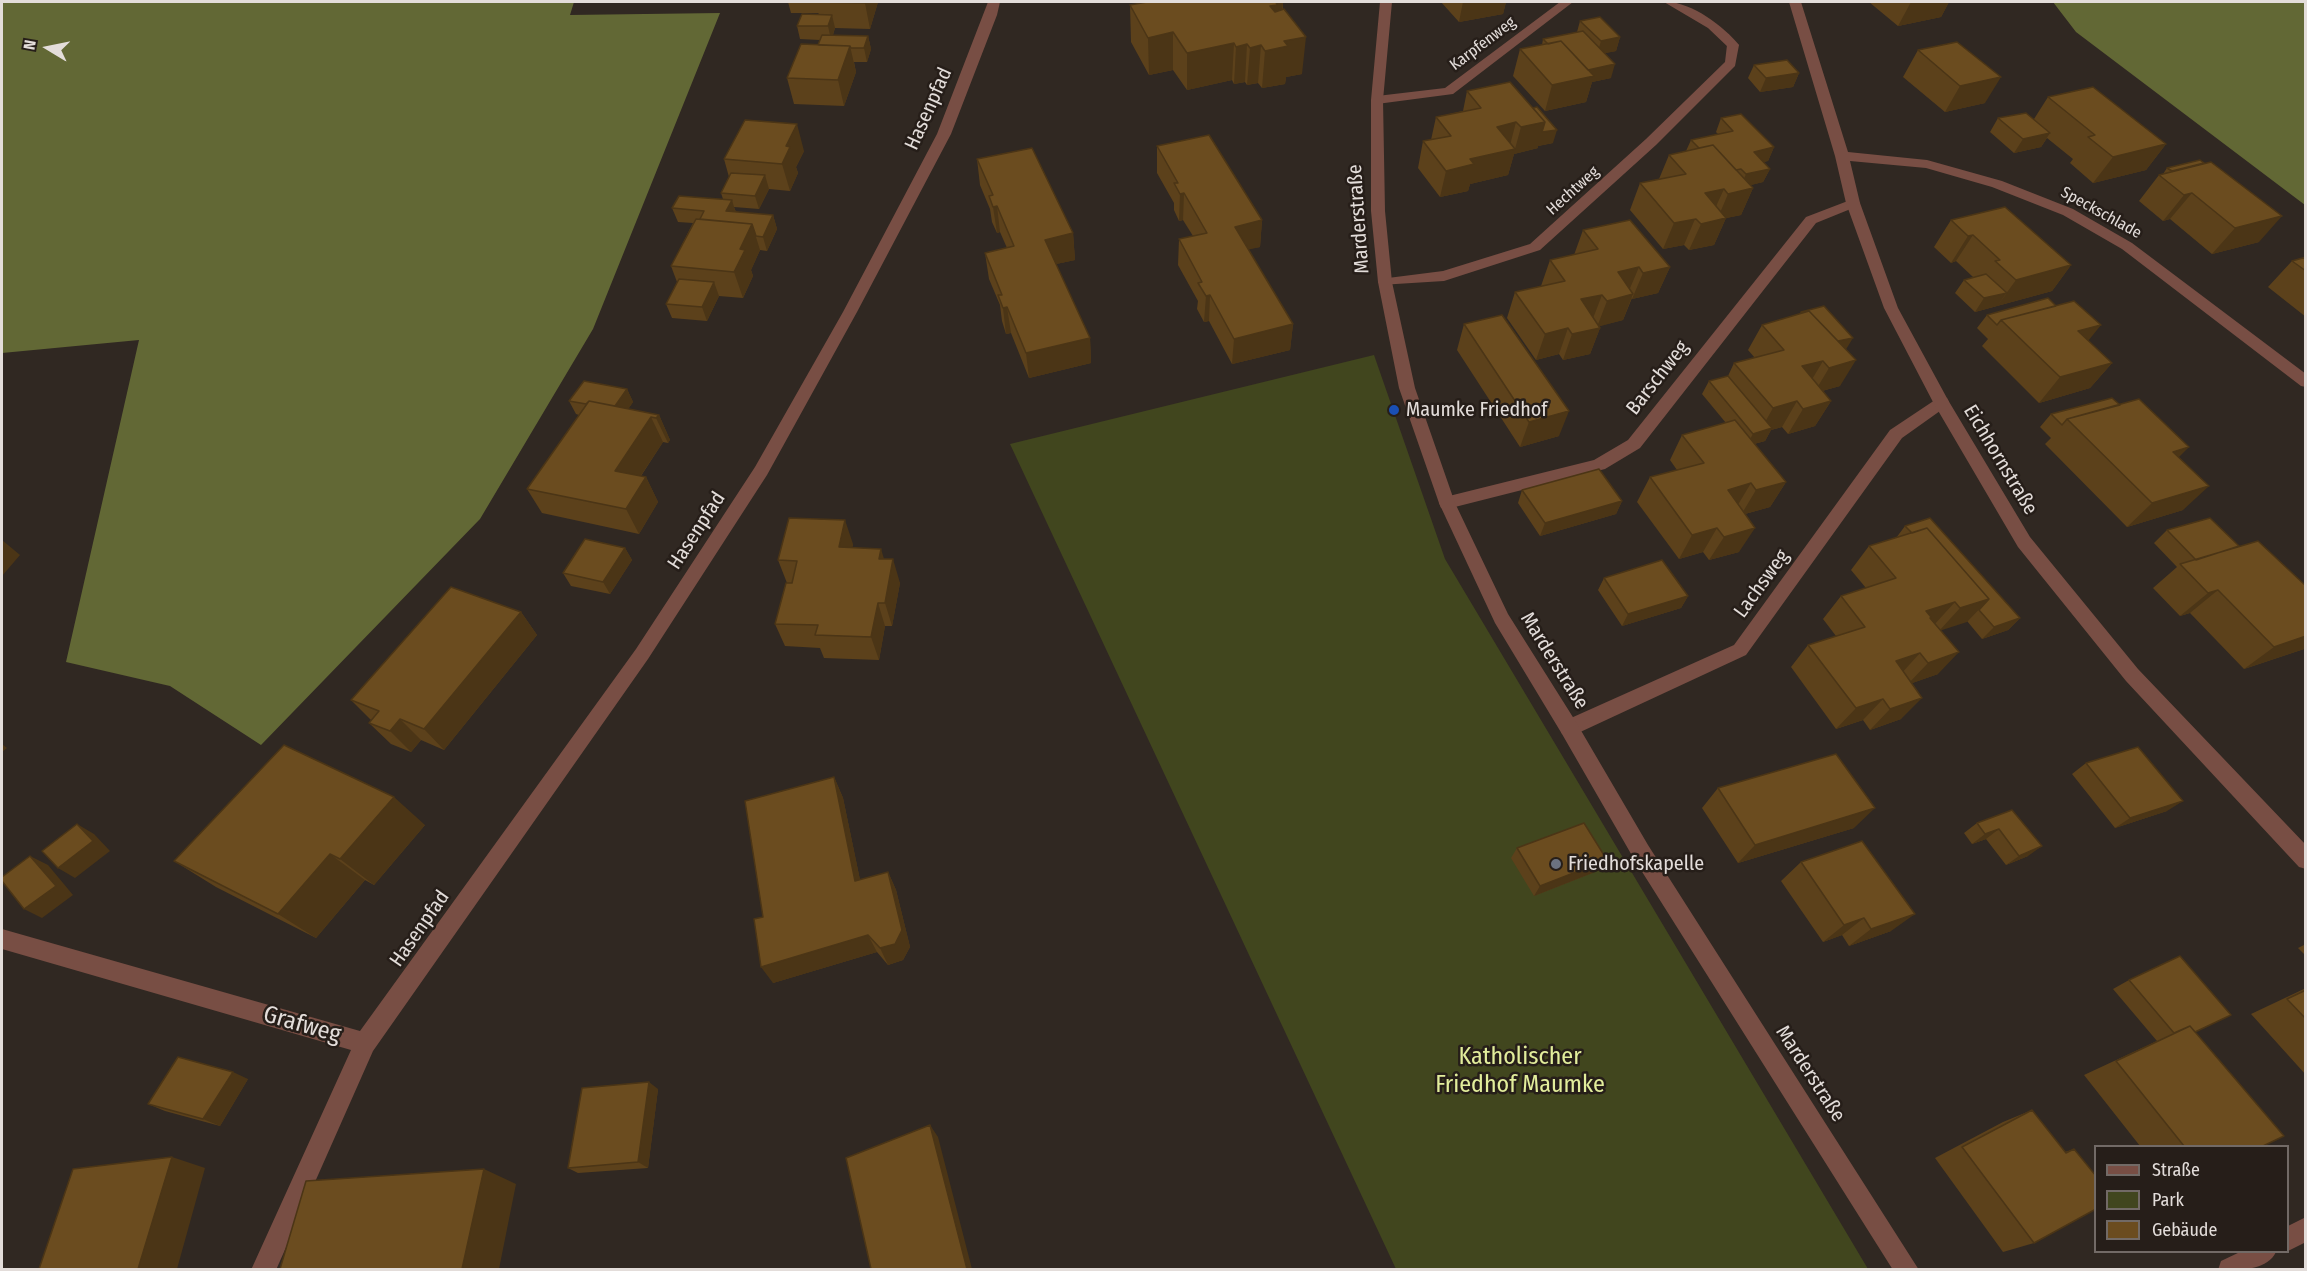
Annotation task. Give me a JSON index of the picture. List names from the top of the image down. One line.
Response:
{"streets":{"street":["Karpfenweg","Hasenpfad","Hechtweg","Speckschlade","Marderstraße","Barschweg","Eichhornstraße","Lachsweg","Grafweg"]},"crossings":[["Karpfenweg","Marderstraße"],["Hasenpfad","Grafweg"],["Hechtweg","Marderstraße"],["Speckschlade","Eichhornstraße"],["Marderstraße","Barschweg"],["Marderstraße","Lachsweg"],["Barschweg","Eichhornstraße"],["Eichhornstraße","Lachsweg"]],"parks":["Katholischer Friedhof Maumke"],"places":["Maumke Friedhof","Friedhofskapelle"],"legend":["Straße","Park","Gebäude"],"north":"left"}
